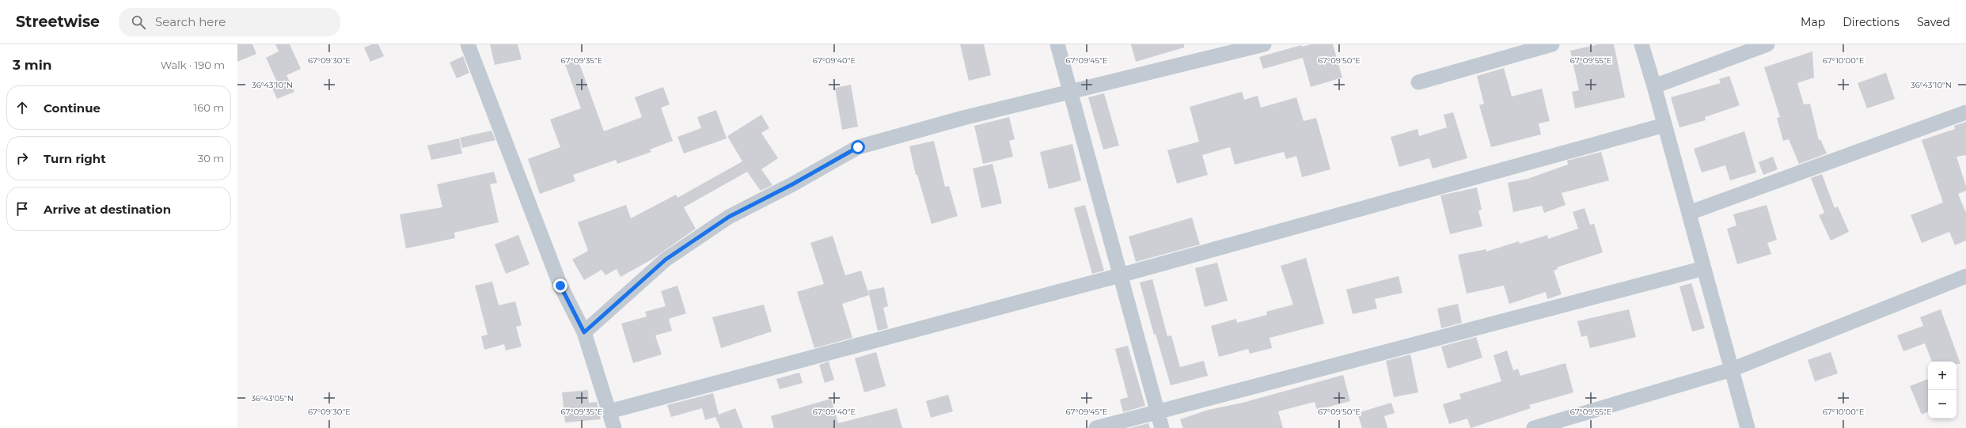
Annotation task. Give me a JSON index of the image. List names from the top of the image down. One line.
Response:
{"page":{"header":"Streetwise","search":"Search here","nav":["Map","Directions","Saved"],"heading":["3 min","Walk · 190 m"],"list":[["Continue","160 m"],["Turn right","30 m"],"Arrive at destination"],"map_buttons":["+","−"]},"coordinates":["67°09'30\"E","67°09'35\"E","67°09'40\"E","67°09'45\"E","67°09'50\"E","67°09'55\"E","67°10'00\"E","36°43'10\"N","36°43'05\"N"]}
